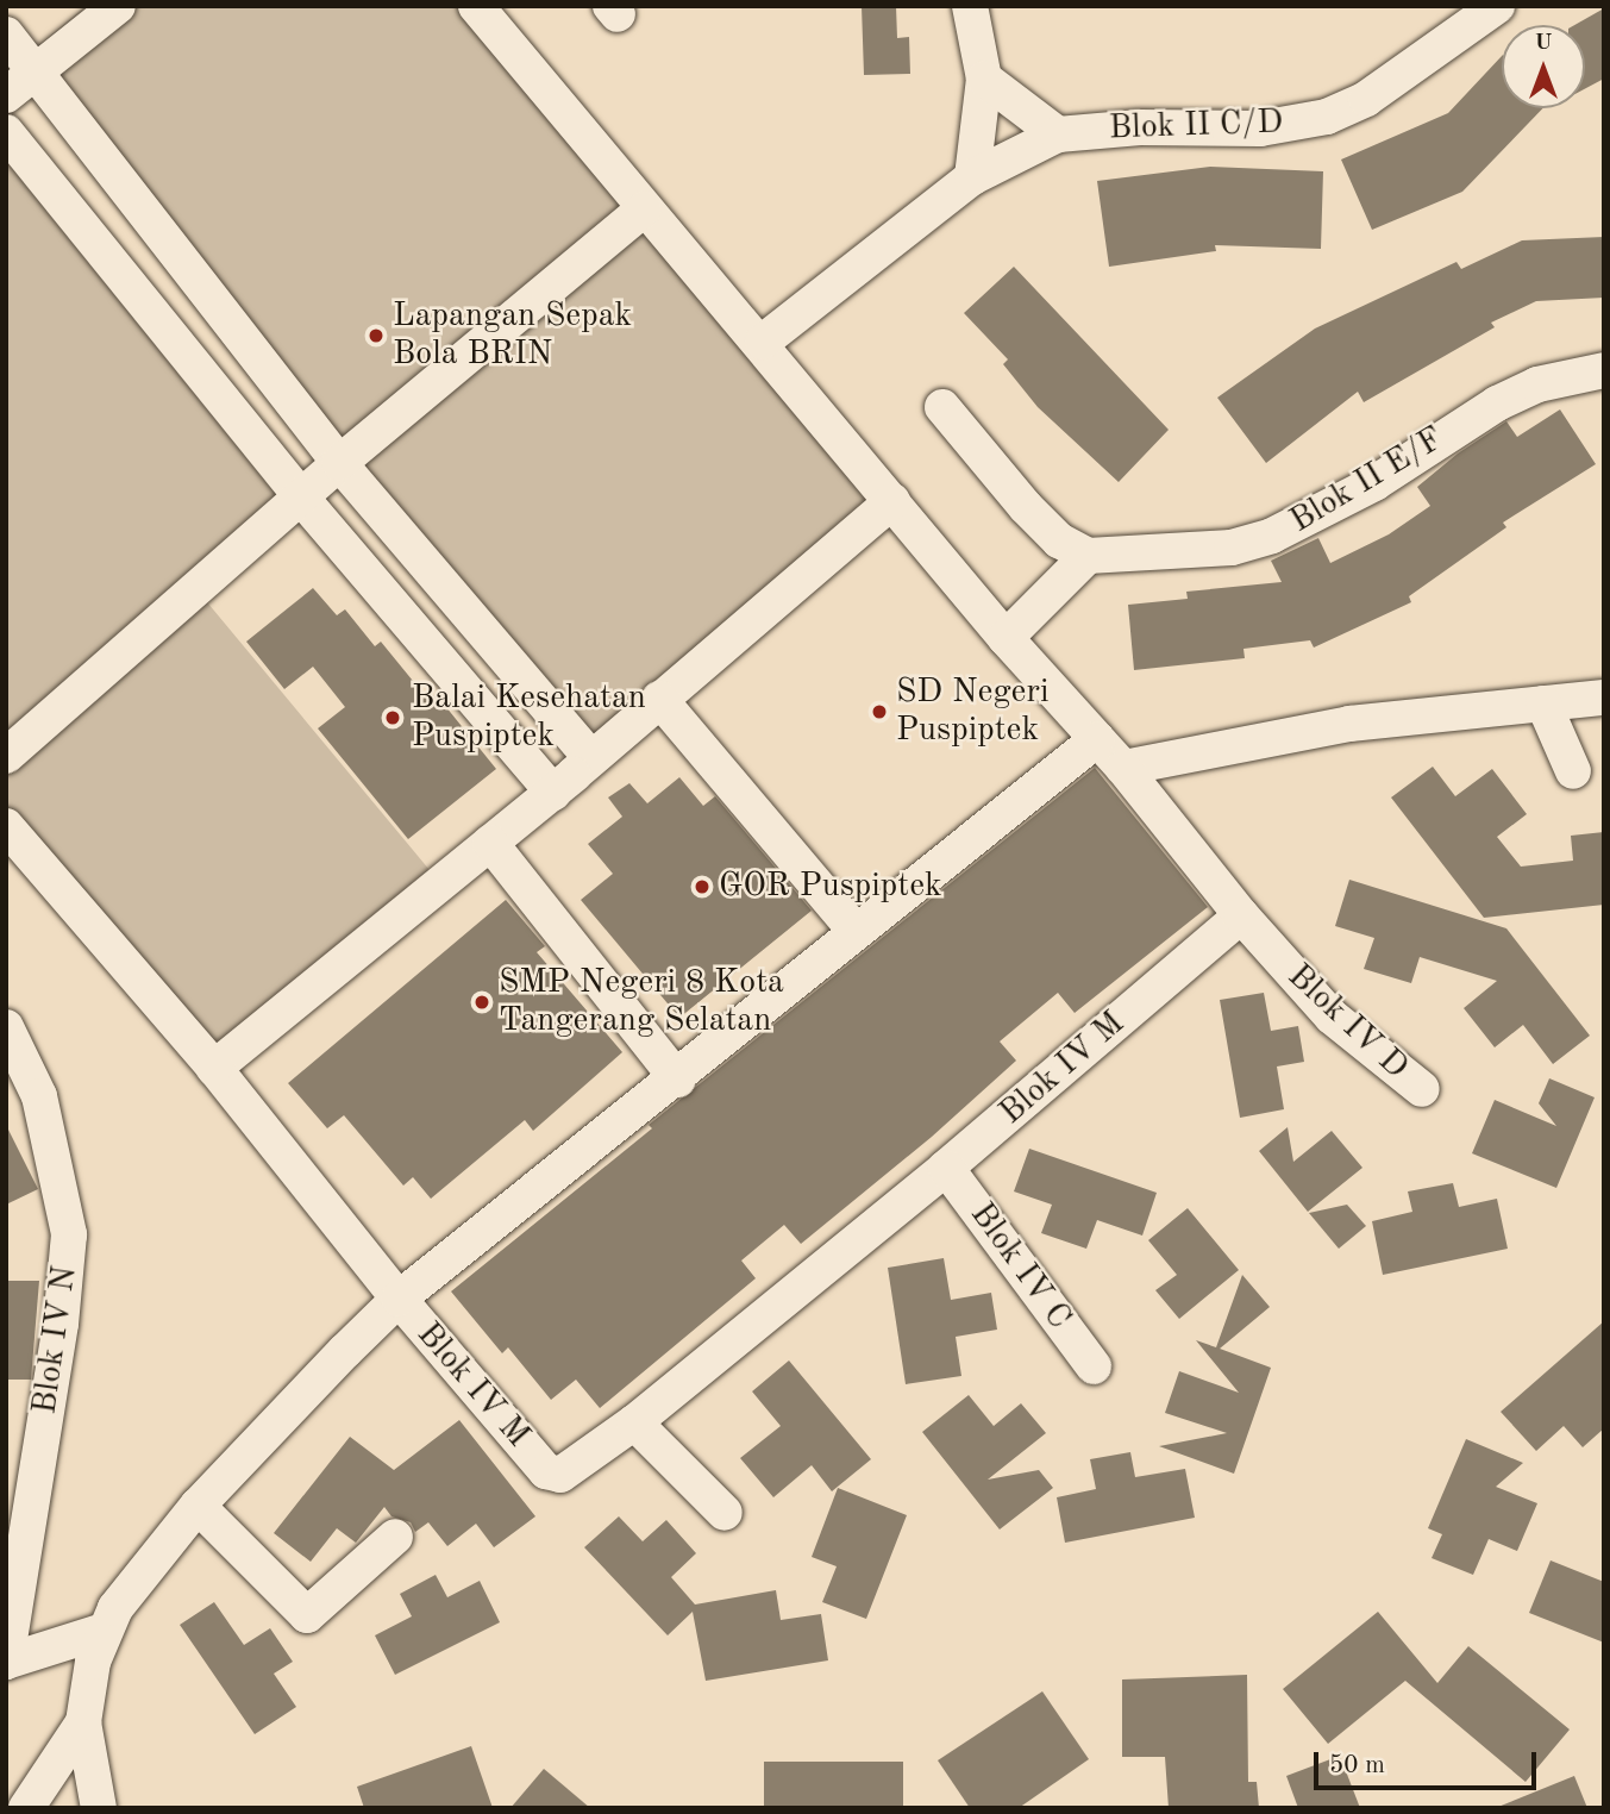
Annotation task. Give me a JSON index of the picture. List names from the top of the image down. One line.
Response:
{"streets":{"street":["Blok II C/D","Blok II E/F","Blok IV D","Blok IV M","Blok IV C","Blok IV N"]},"crossings":[["Blok II C/D","Blok IV D"],["Blok IV D","Blok IV M"],["Blok IV M","Blok IV C"]],"places":["Lapangan Sepak Bola BRIN","SD Negeri Puspiptek","Balai Kesehatan Puspiptek","GOR Puspiptek","SMP Negeri 8 Kota Tangerang Selatan"],"scale_bar":"50 m","north":"top"}
